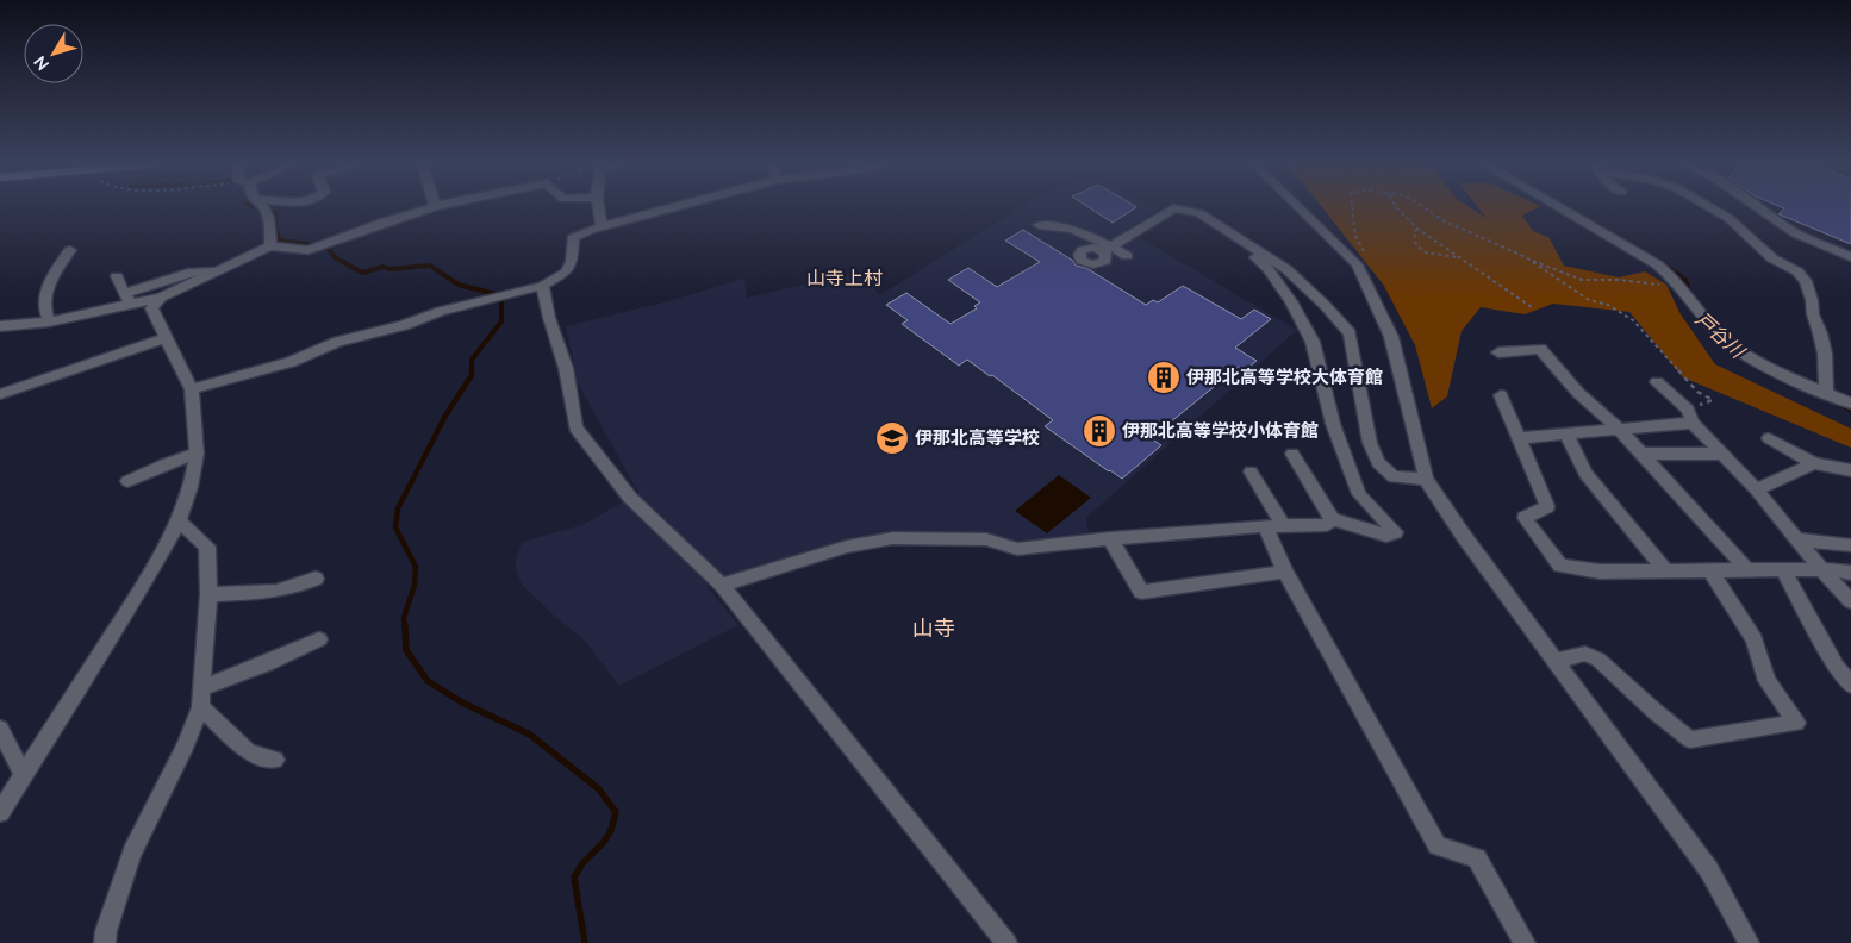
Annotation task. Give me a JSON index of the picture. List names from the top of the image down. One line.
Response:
{"districts":["山寺上村","山寺"],"water":["戸谷川"],"places":{"building":["伊那北高等学校大体育館","伊那北高等学校小体育館"],"school or university":["伊那北高等学校"]},"north":"bottom left"}
